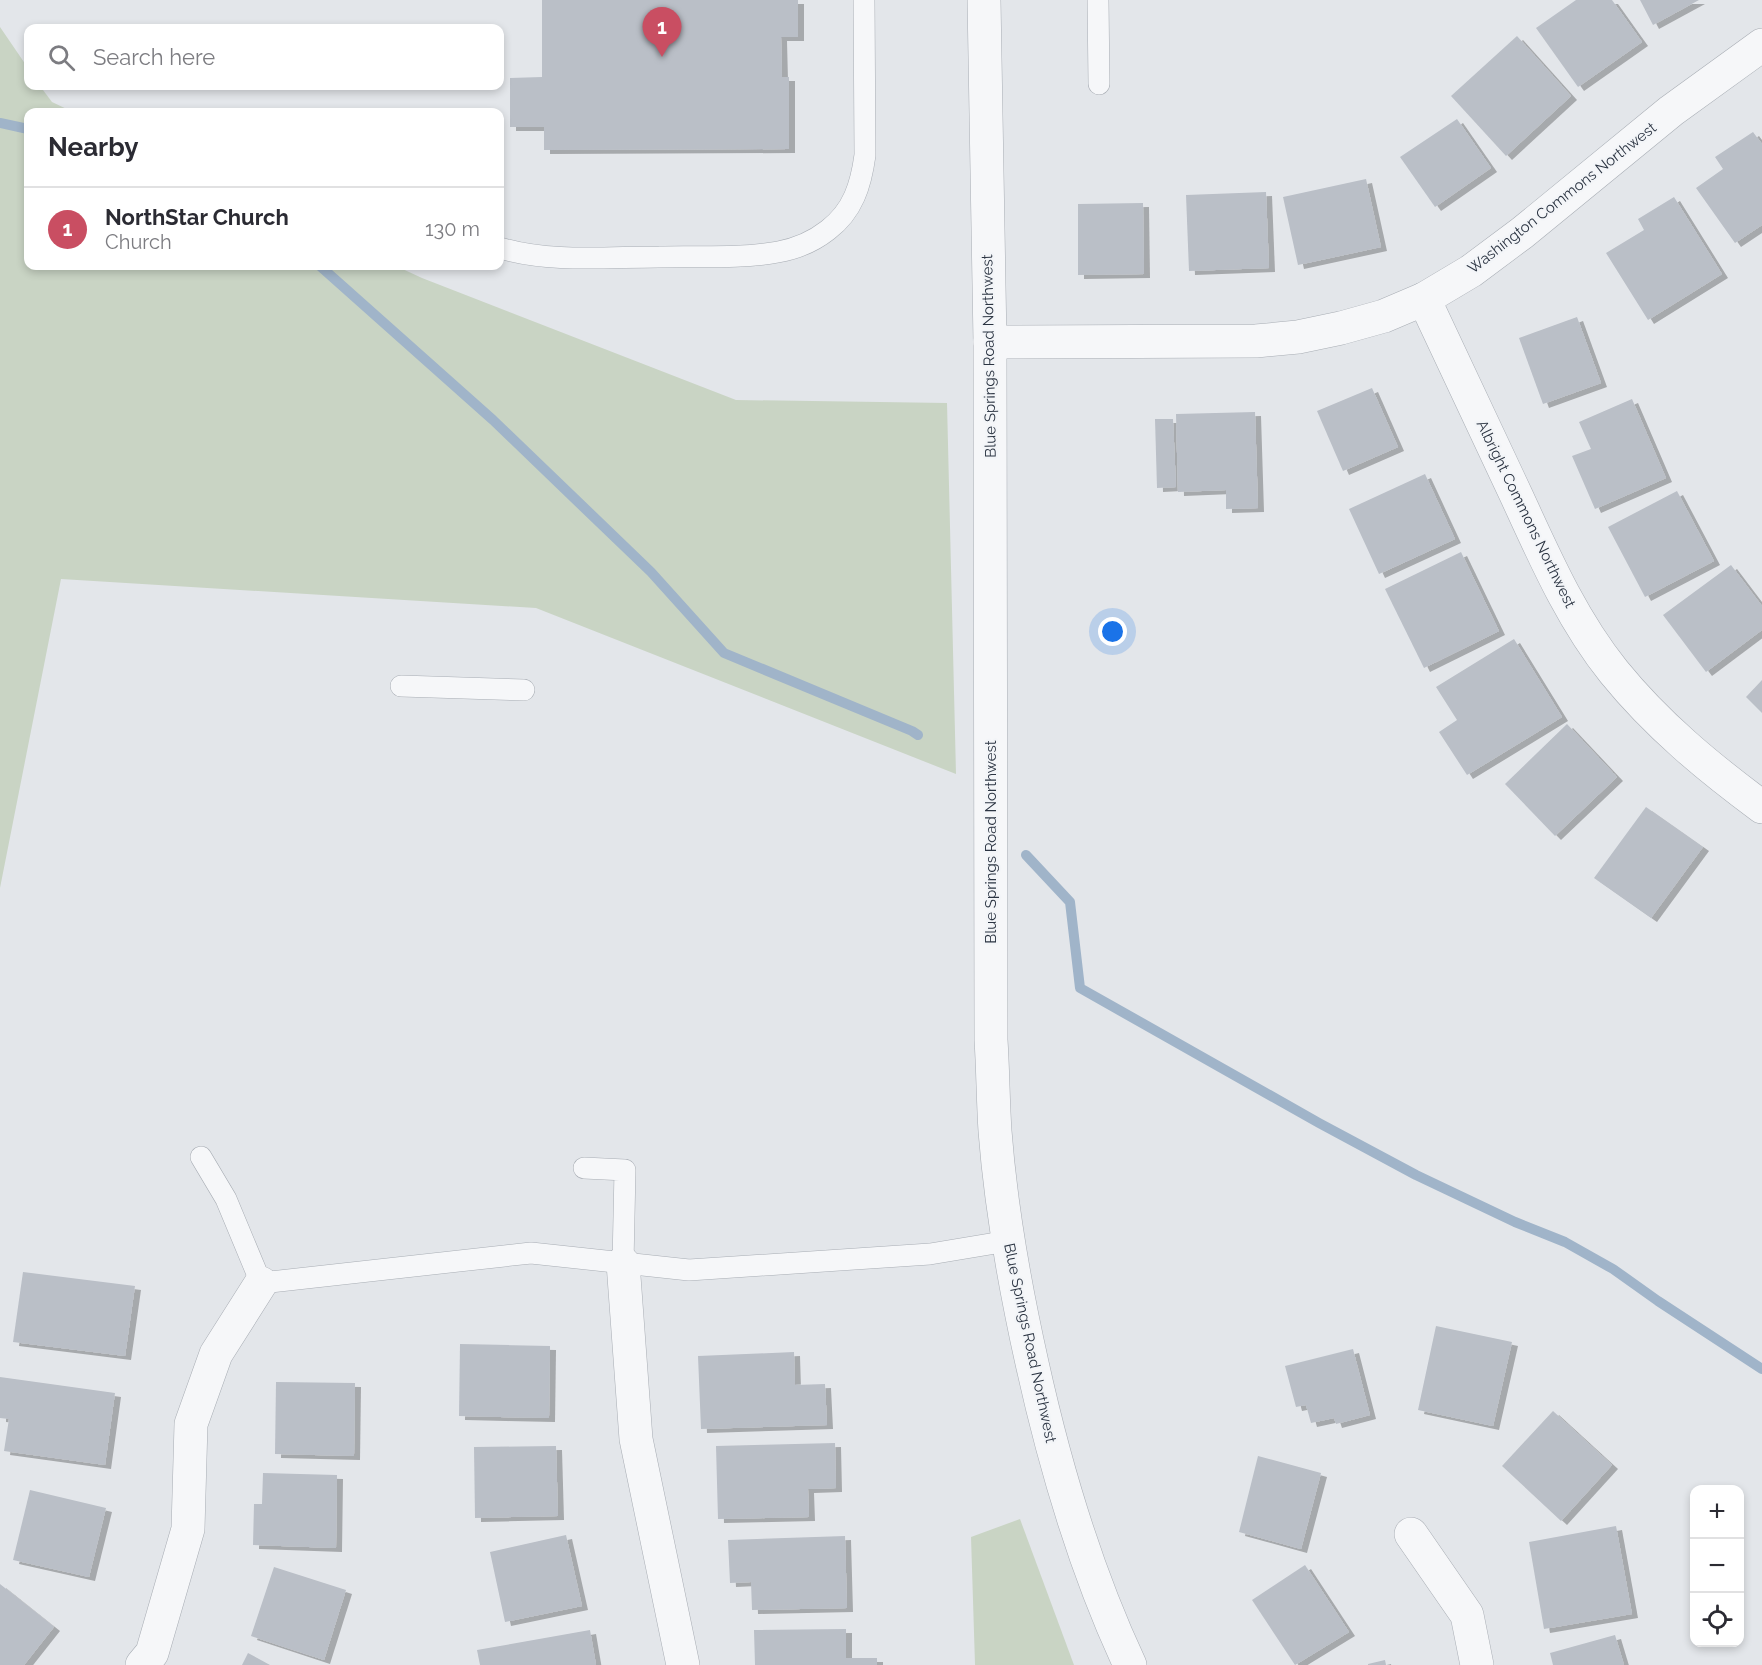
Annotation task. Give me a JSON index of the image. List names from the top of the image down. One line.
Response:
{"streets":{"street":["Washington Commons Northwest","Blue Springs Road Northwest","Albright Commons Northwest"]},"crossings":[["Washington Commons Northwest","Blue Springs Road Northwest"],["Washington Commons Northwest","Albright Commons Northwest"]],"page":{"pins":"1","search":"Search here","heading":"Nearby","list":[{"mark":"1","name":"NorthStar Church","note":"Church","value":"130 m"}],"map_buttons":["+","−"]}}
